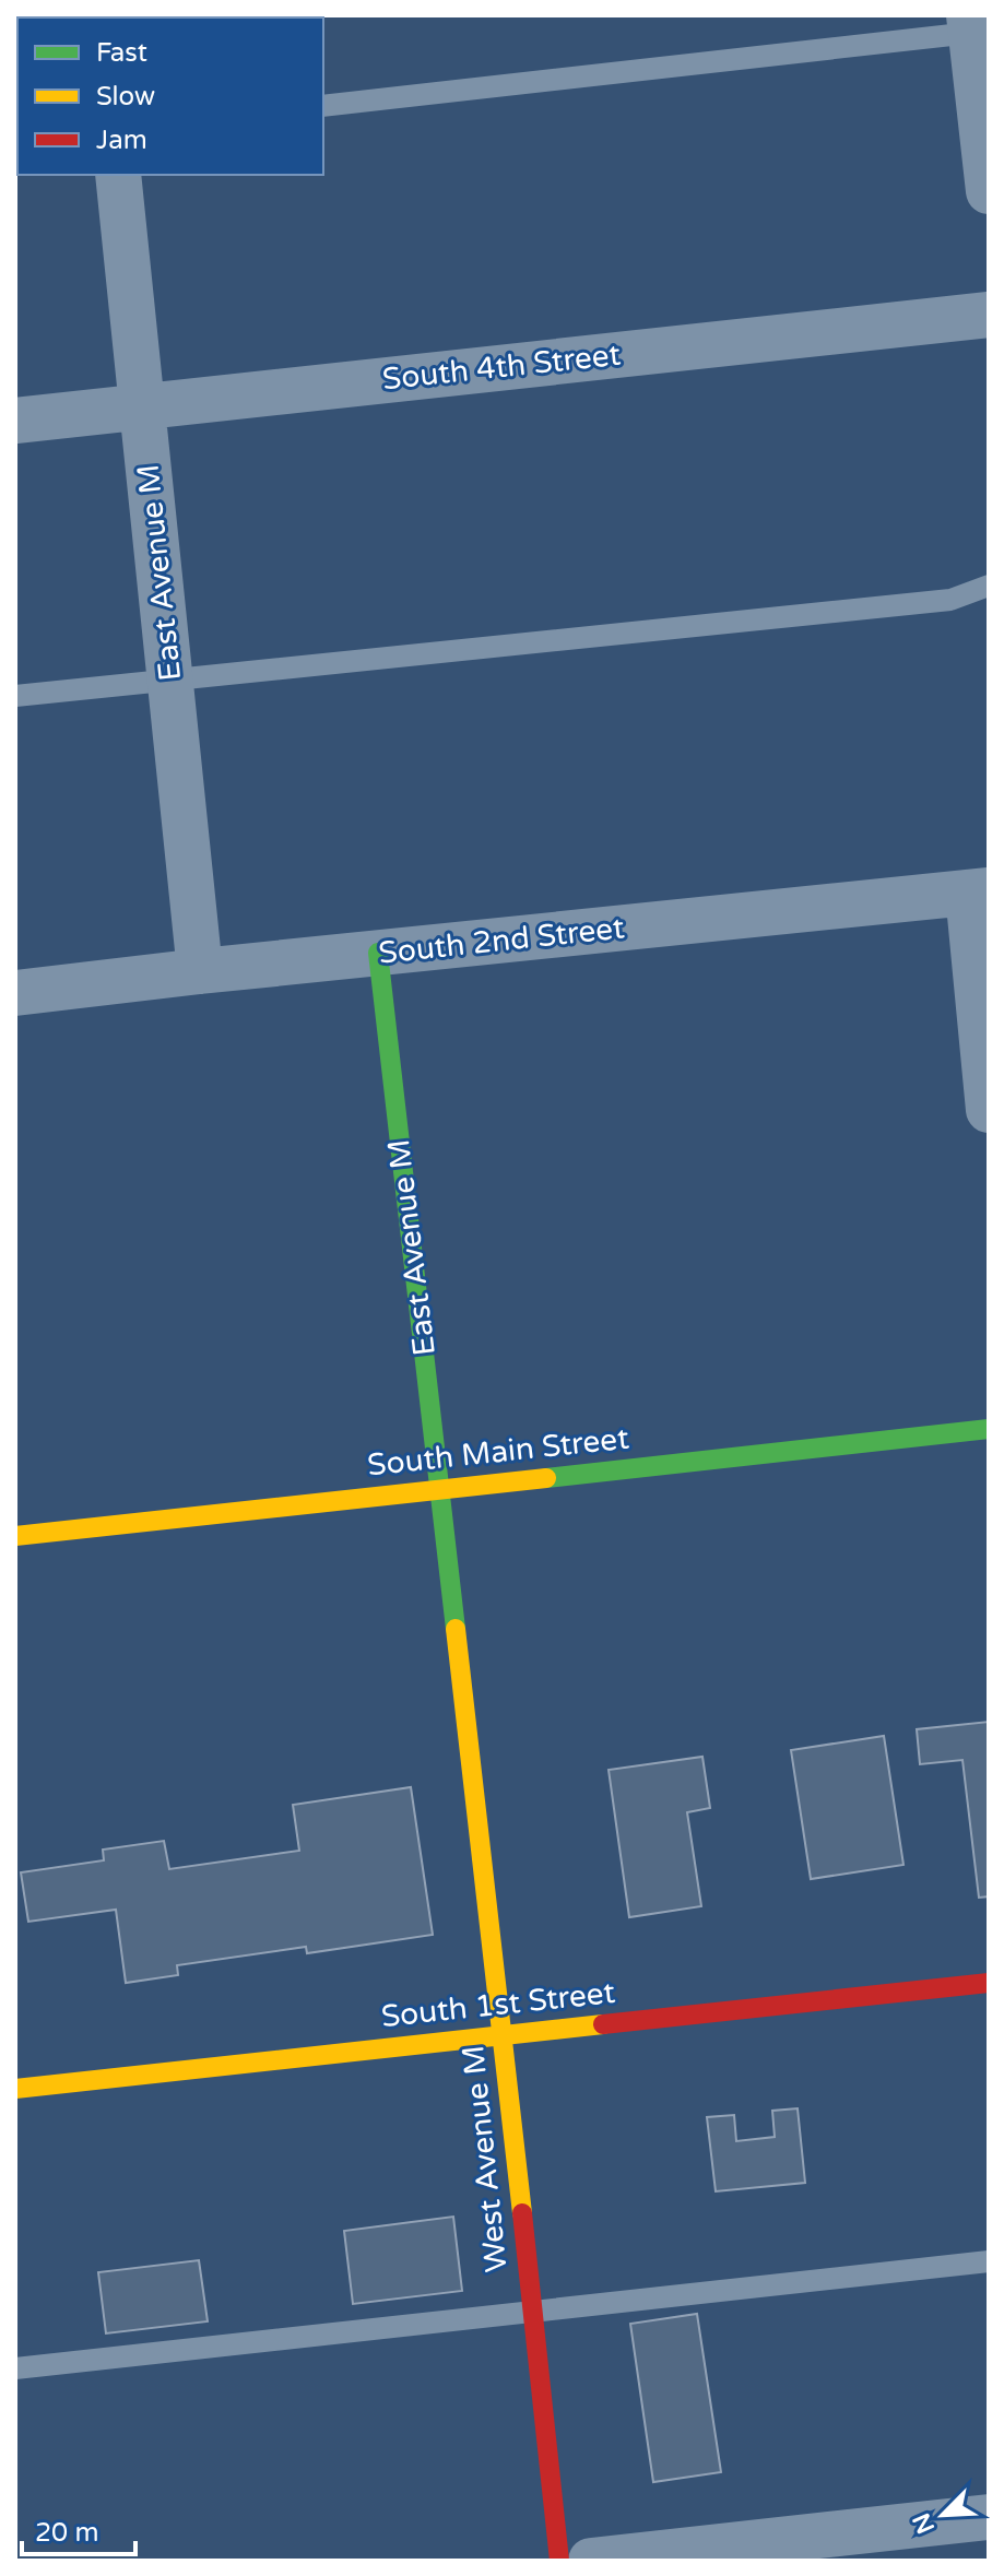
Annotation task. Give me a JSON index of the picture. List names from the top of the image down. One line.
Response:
{"streets":{"street":["South 4th Street","East Avenue M","South 2nd Street","South Main Street","South 1st Street","West Avenue M"]},"crossings":[["South 4th Street","East Avenue M"],["East Avenue M","South 2nd Street"],["East Avenue M","South Main Street"],["East Avenue M","West Avenue M"],["South Main Street","West Avenue M"],["South 1st Street","West Avenue M"]],"legend":["Fast","Slow","Jam"],"scale_bar":"20 m","north":"bottom left"}
